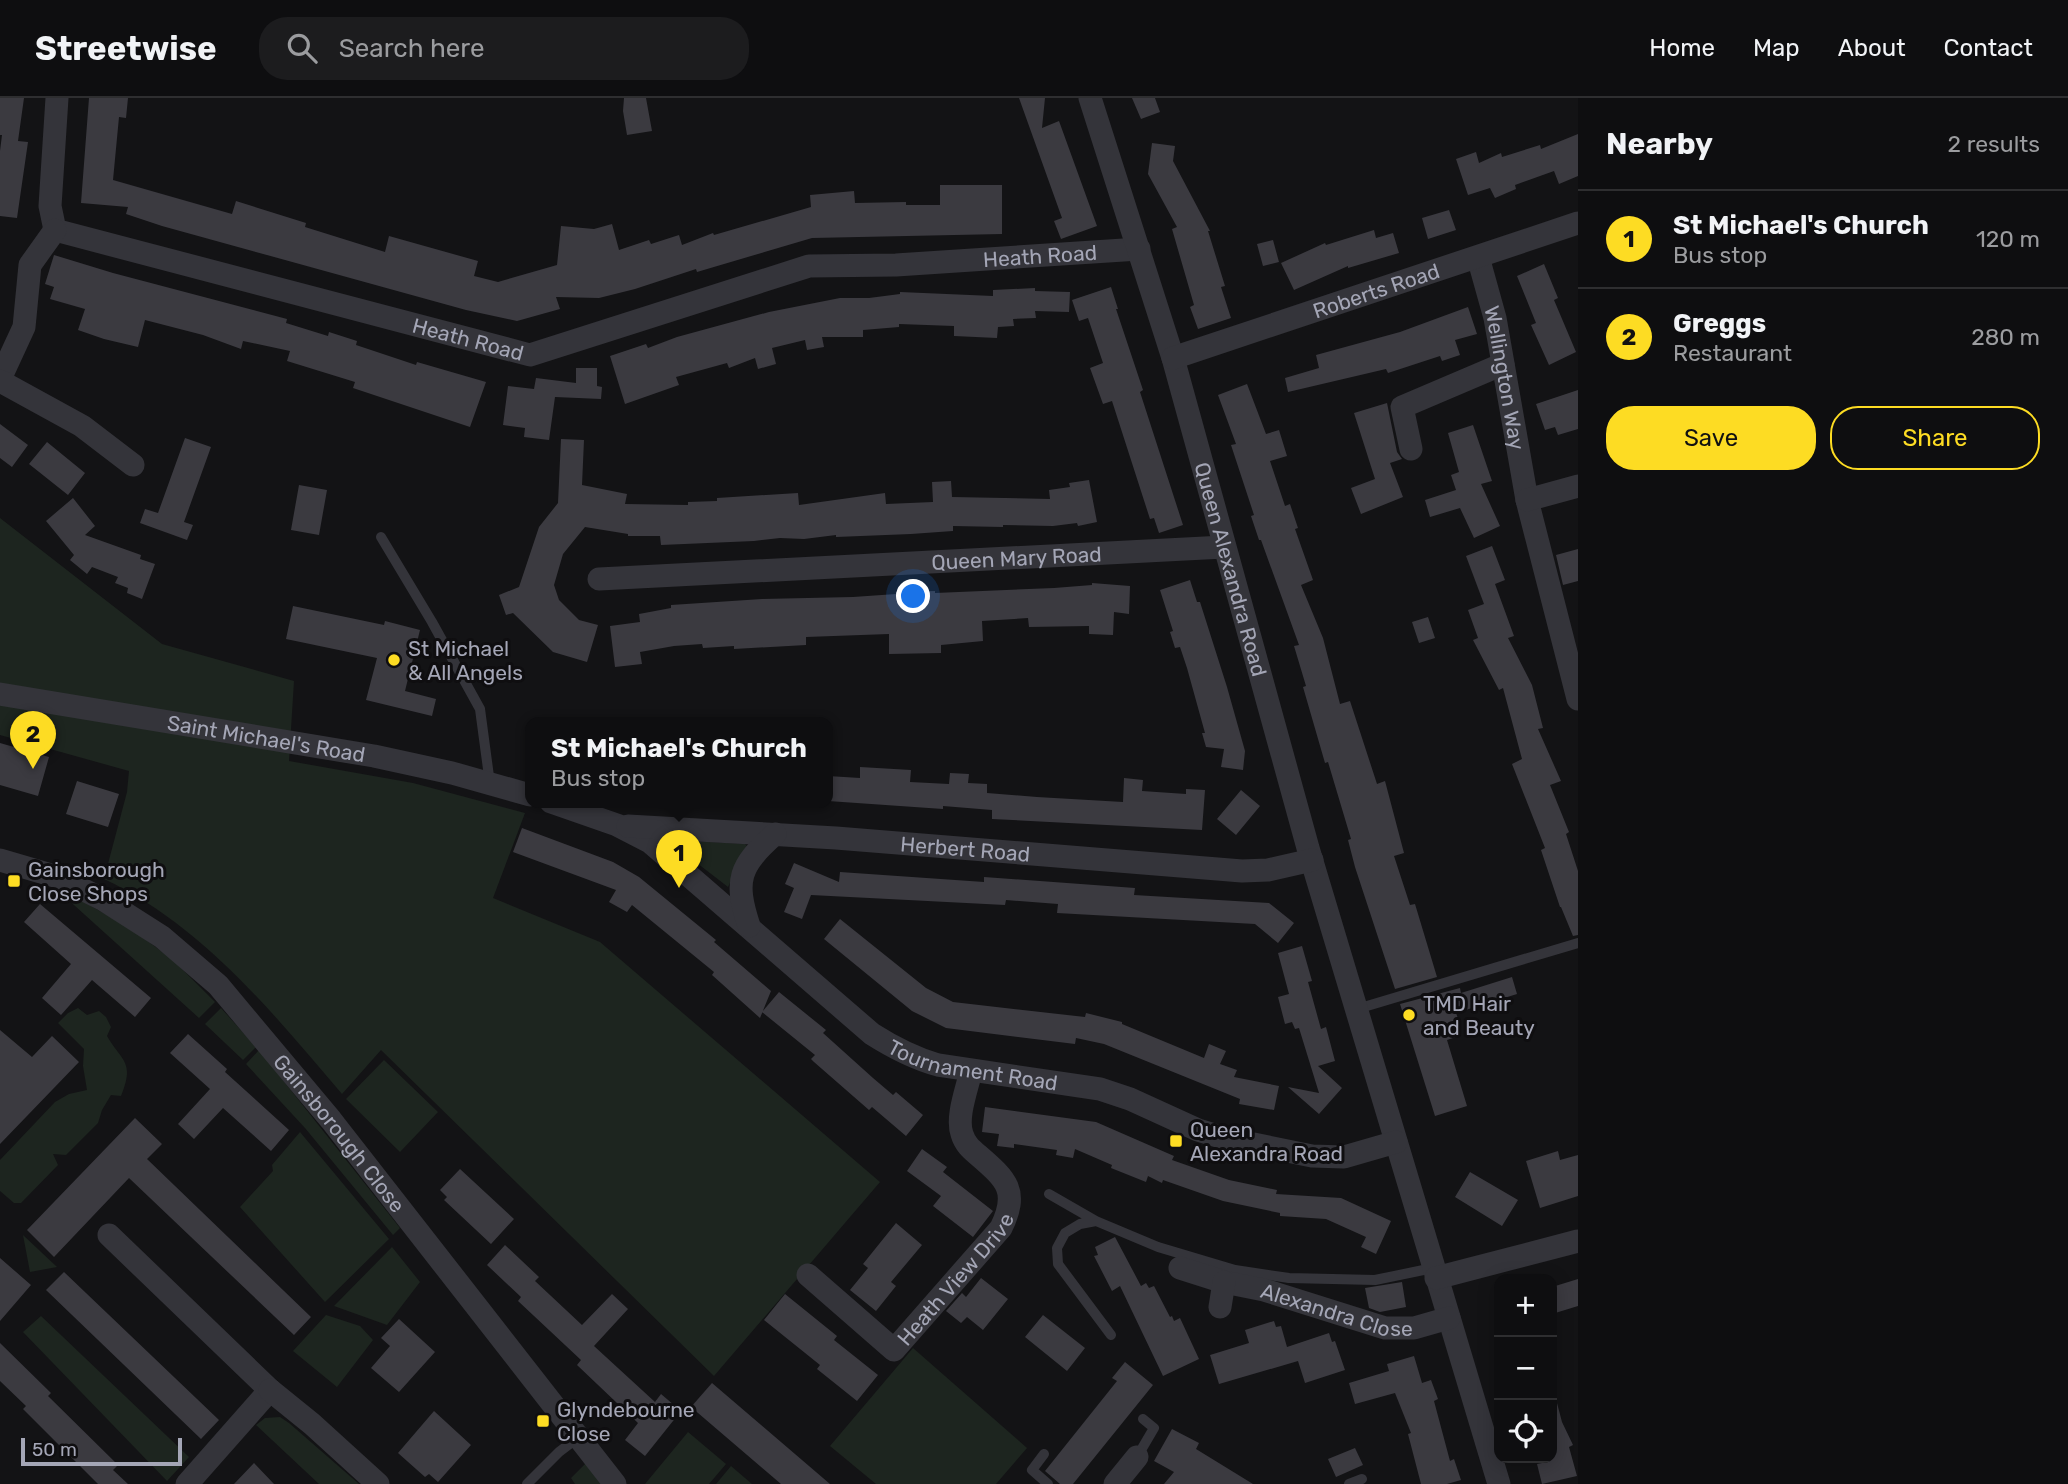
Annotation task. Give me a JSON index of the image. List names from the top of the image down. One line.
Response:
{"streets":{"street":["Heath Road","Roberts Road","Wellington Way","Queen Mary Road","Queen Alexandra Road","Saint Michael's Road","Herbert Road","Tournament Road","Gainsborough Close","Heath View Drive","Alexandra Close"]},"crossings":[["Heath Road","Queen Alexandra Road"],["Roberts Road","Wellington Way"],["Roberts Road","Queen Alexandra Road"],["Queen Mary Road","Queen Alexandra Road"],["Queen Alexandra Road","Herbert Road"],["Queen Alexandra Road","Tournament Road"],["Queen Alexandra Road","Alexandra Close"],["Herbert Road","Tournament Road"],["Tournament Road","Heath View Drive"]],"places":{"other":["St Michael & All Angels","TMD Hair and Beauty"],"transit":["Gainsborough Close Shops","Queen Alexandra Road","Glyndebourne Close"]},"scale_bar":"50 m","page":{"header":"Streetwise","search":"Search here","nav":["Home","Map","About","Contact"],"heading":["Nearby","2 results"],"list":[{"mark":"1","name":"St Michael's Church","note":"Bus stop","value":"120 m"},{"mark":"2","name":"Greggs","note":"Restaurant","value":"280 m"}],"buttons":["Save","Share"],"pins":["2","1"],"popup":["St Michael's Church","Bus stop"],"map_buttons":["+","−"],"scale":"50 m"}}
